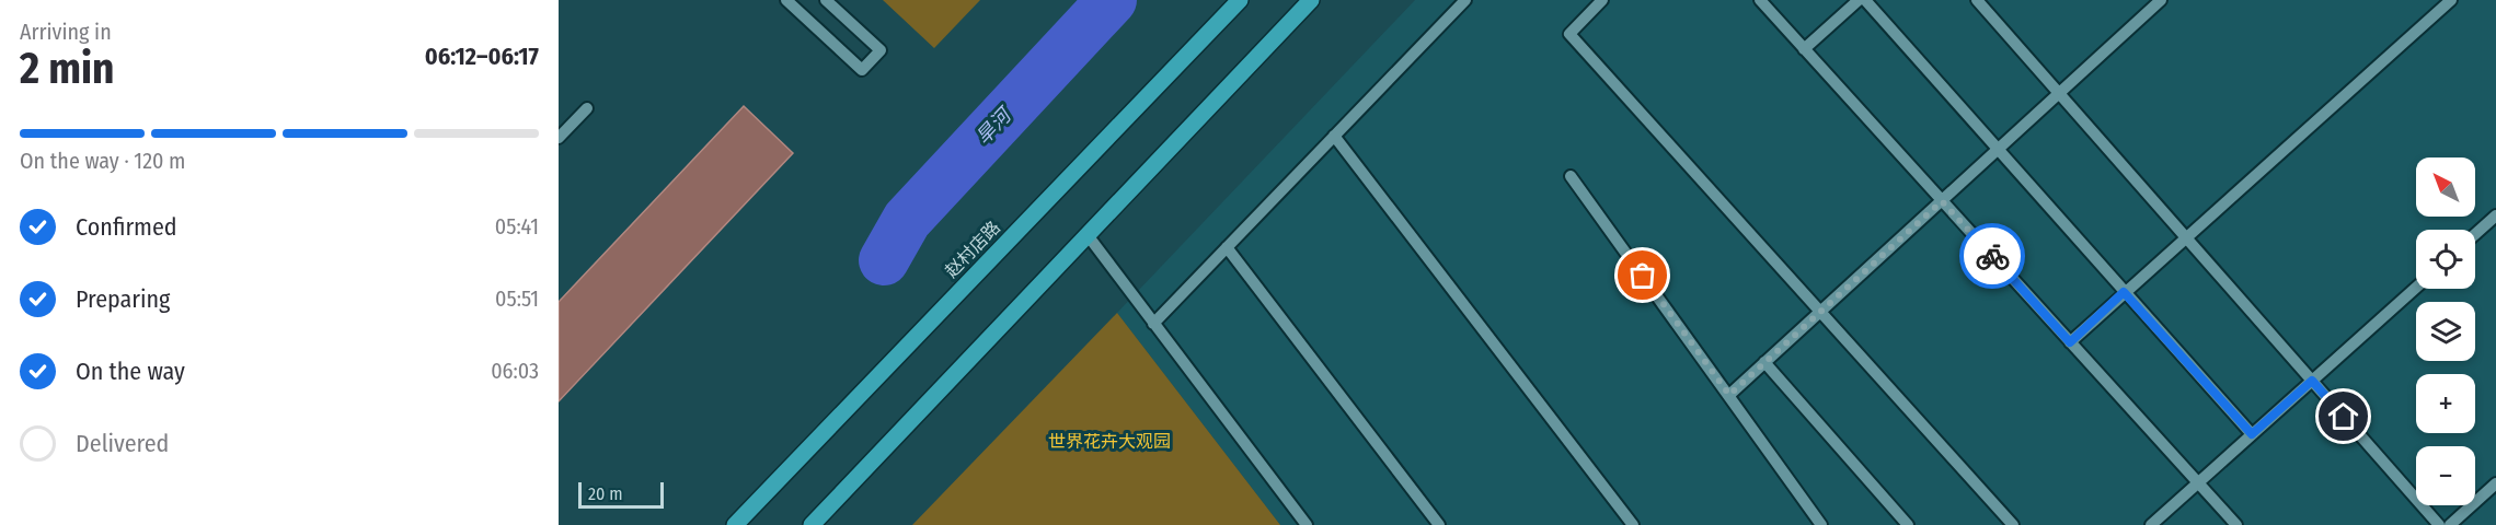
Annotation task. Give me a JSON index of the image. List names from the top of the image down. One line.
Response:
{"streets":{"main road":["赵村店路"]},"water":["旱河"],"parks":["世界花卉大观园"],"scale_bar":"20 m","north":"top left","page":{"heading":["2 min","Arriving in","06:12–06:17"],"bar":"On the way · 120 m","map_buttons":["+","−"],"list":[["Confirmed","05:41"],["Preparing","05:51"],["On the way","06:03"],"Delivered"],"scale":"20 m"}}
